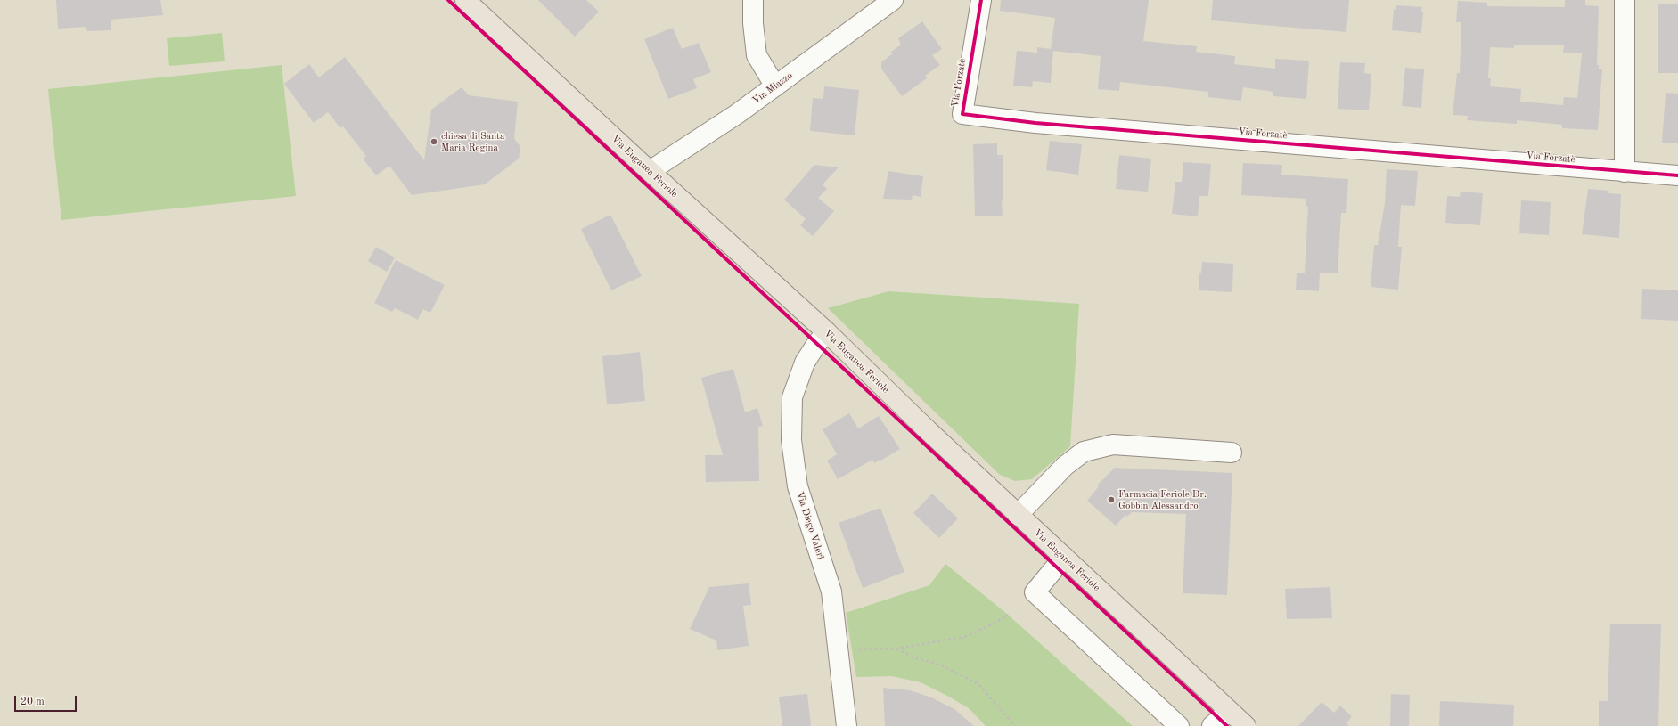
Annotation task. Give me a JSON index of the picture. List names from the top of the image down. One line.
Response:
{"streets":{"main road":["Via Euganea Feriole"],"street":["Via Forzatè","Via Miazzo","Via Diego Valeri"]},"crossings":[["Via Miazzo","Via Euganea Feriole"],["Via Euganea Feriole","Via Diego Valeri"]],"places":["chiesa di Santa Maria Regina","Farmacia Feriole Dr. Gobbin Alessandro"],"scale_bar":"20 m"}
